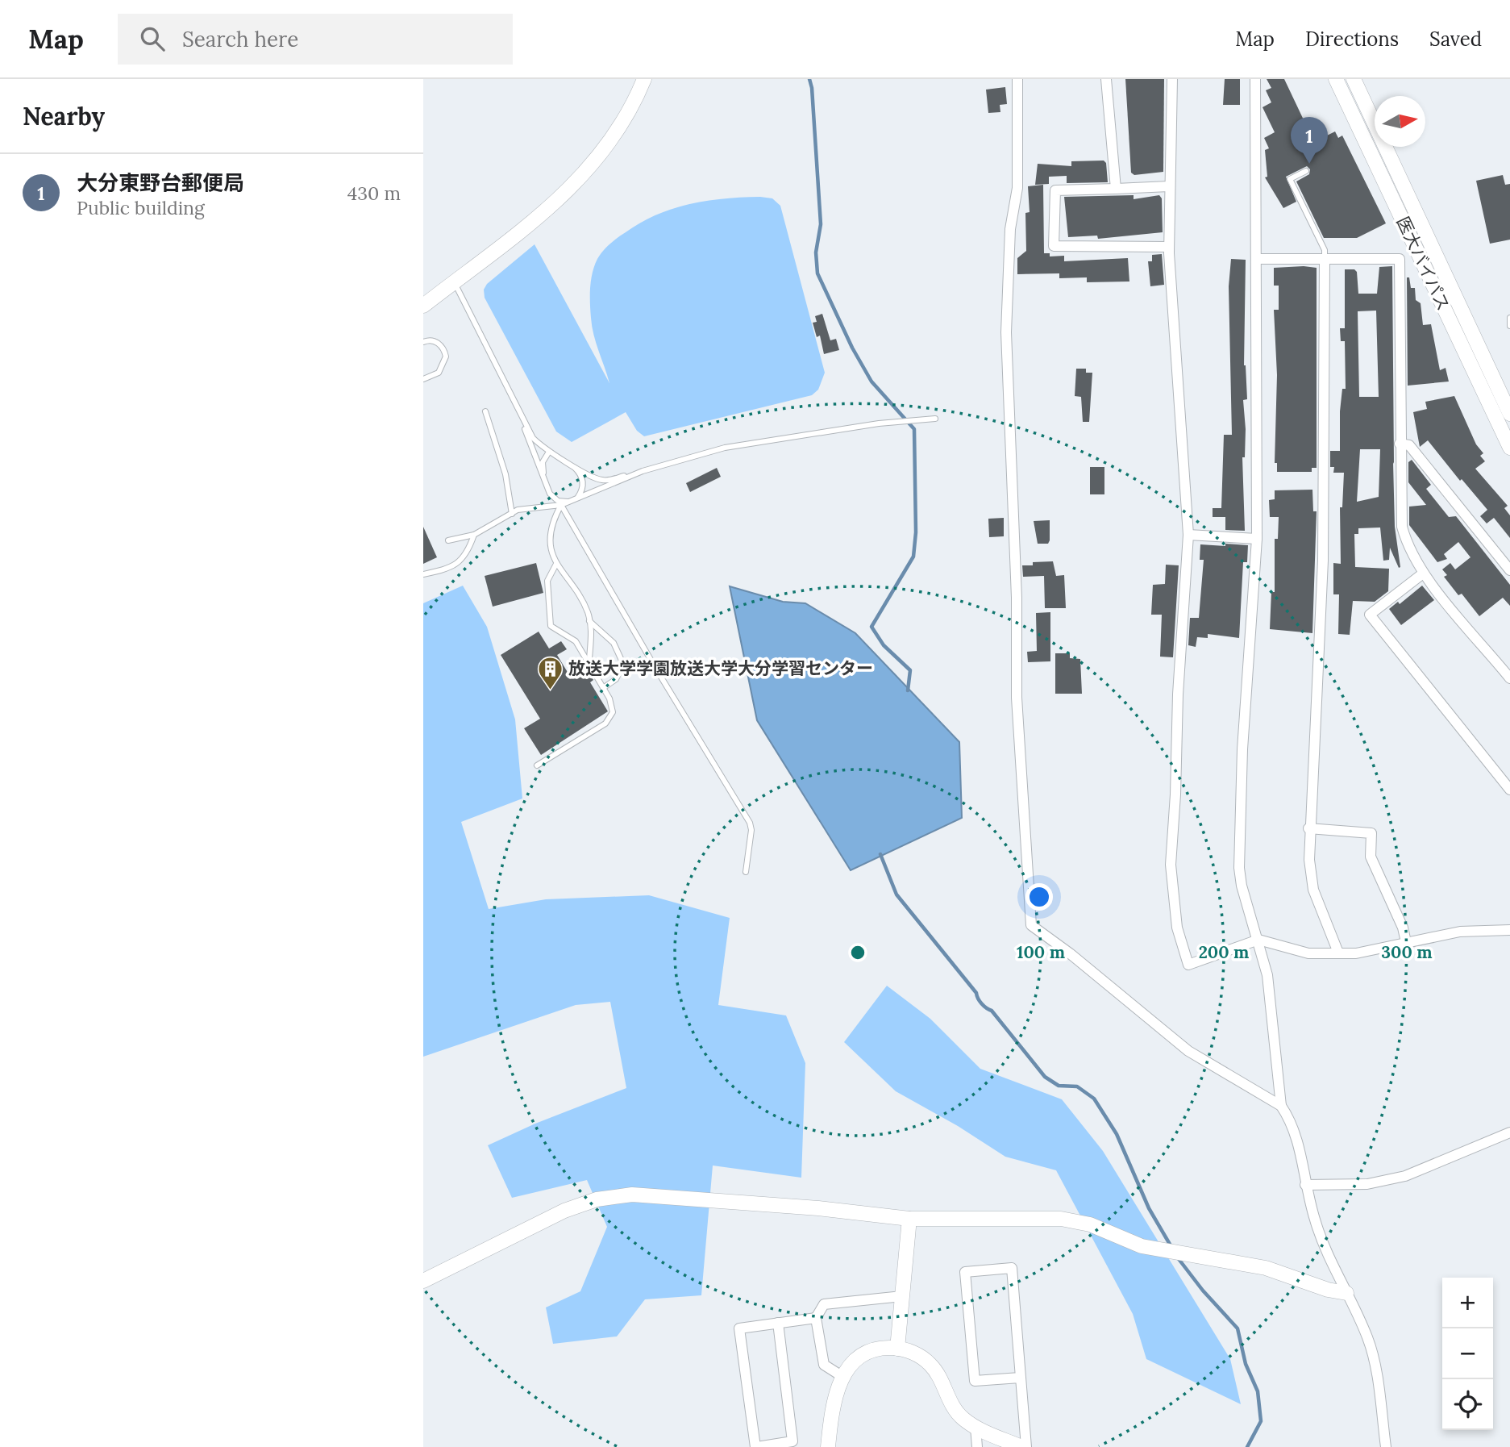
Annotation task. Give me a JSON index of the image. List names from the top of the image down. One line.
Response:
{"streets":{"street":["医大バイパス"]},"places":{"building":["放送大学学園放送大学大分学習センター"]},"north":"right","page":{"header":"Map","search":"Search here","nav":["Map","Directions","Saved"],"heading":"Nearby","pins":"1","list":[{"mark":"1","name":"大分東野台郵便局","note":"Public building","value":"430 m"}],"map_buttons":["+","−"]},"rings":["100 m","200 m","300 m"]}
